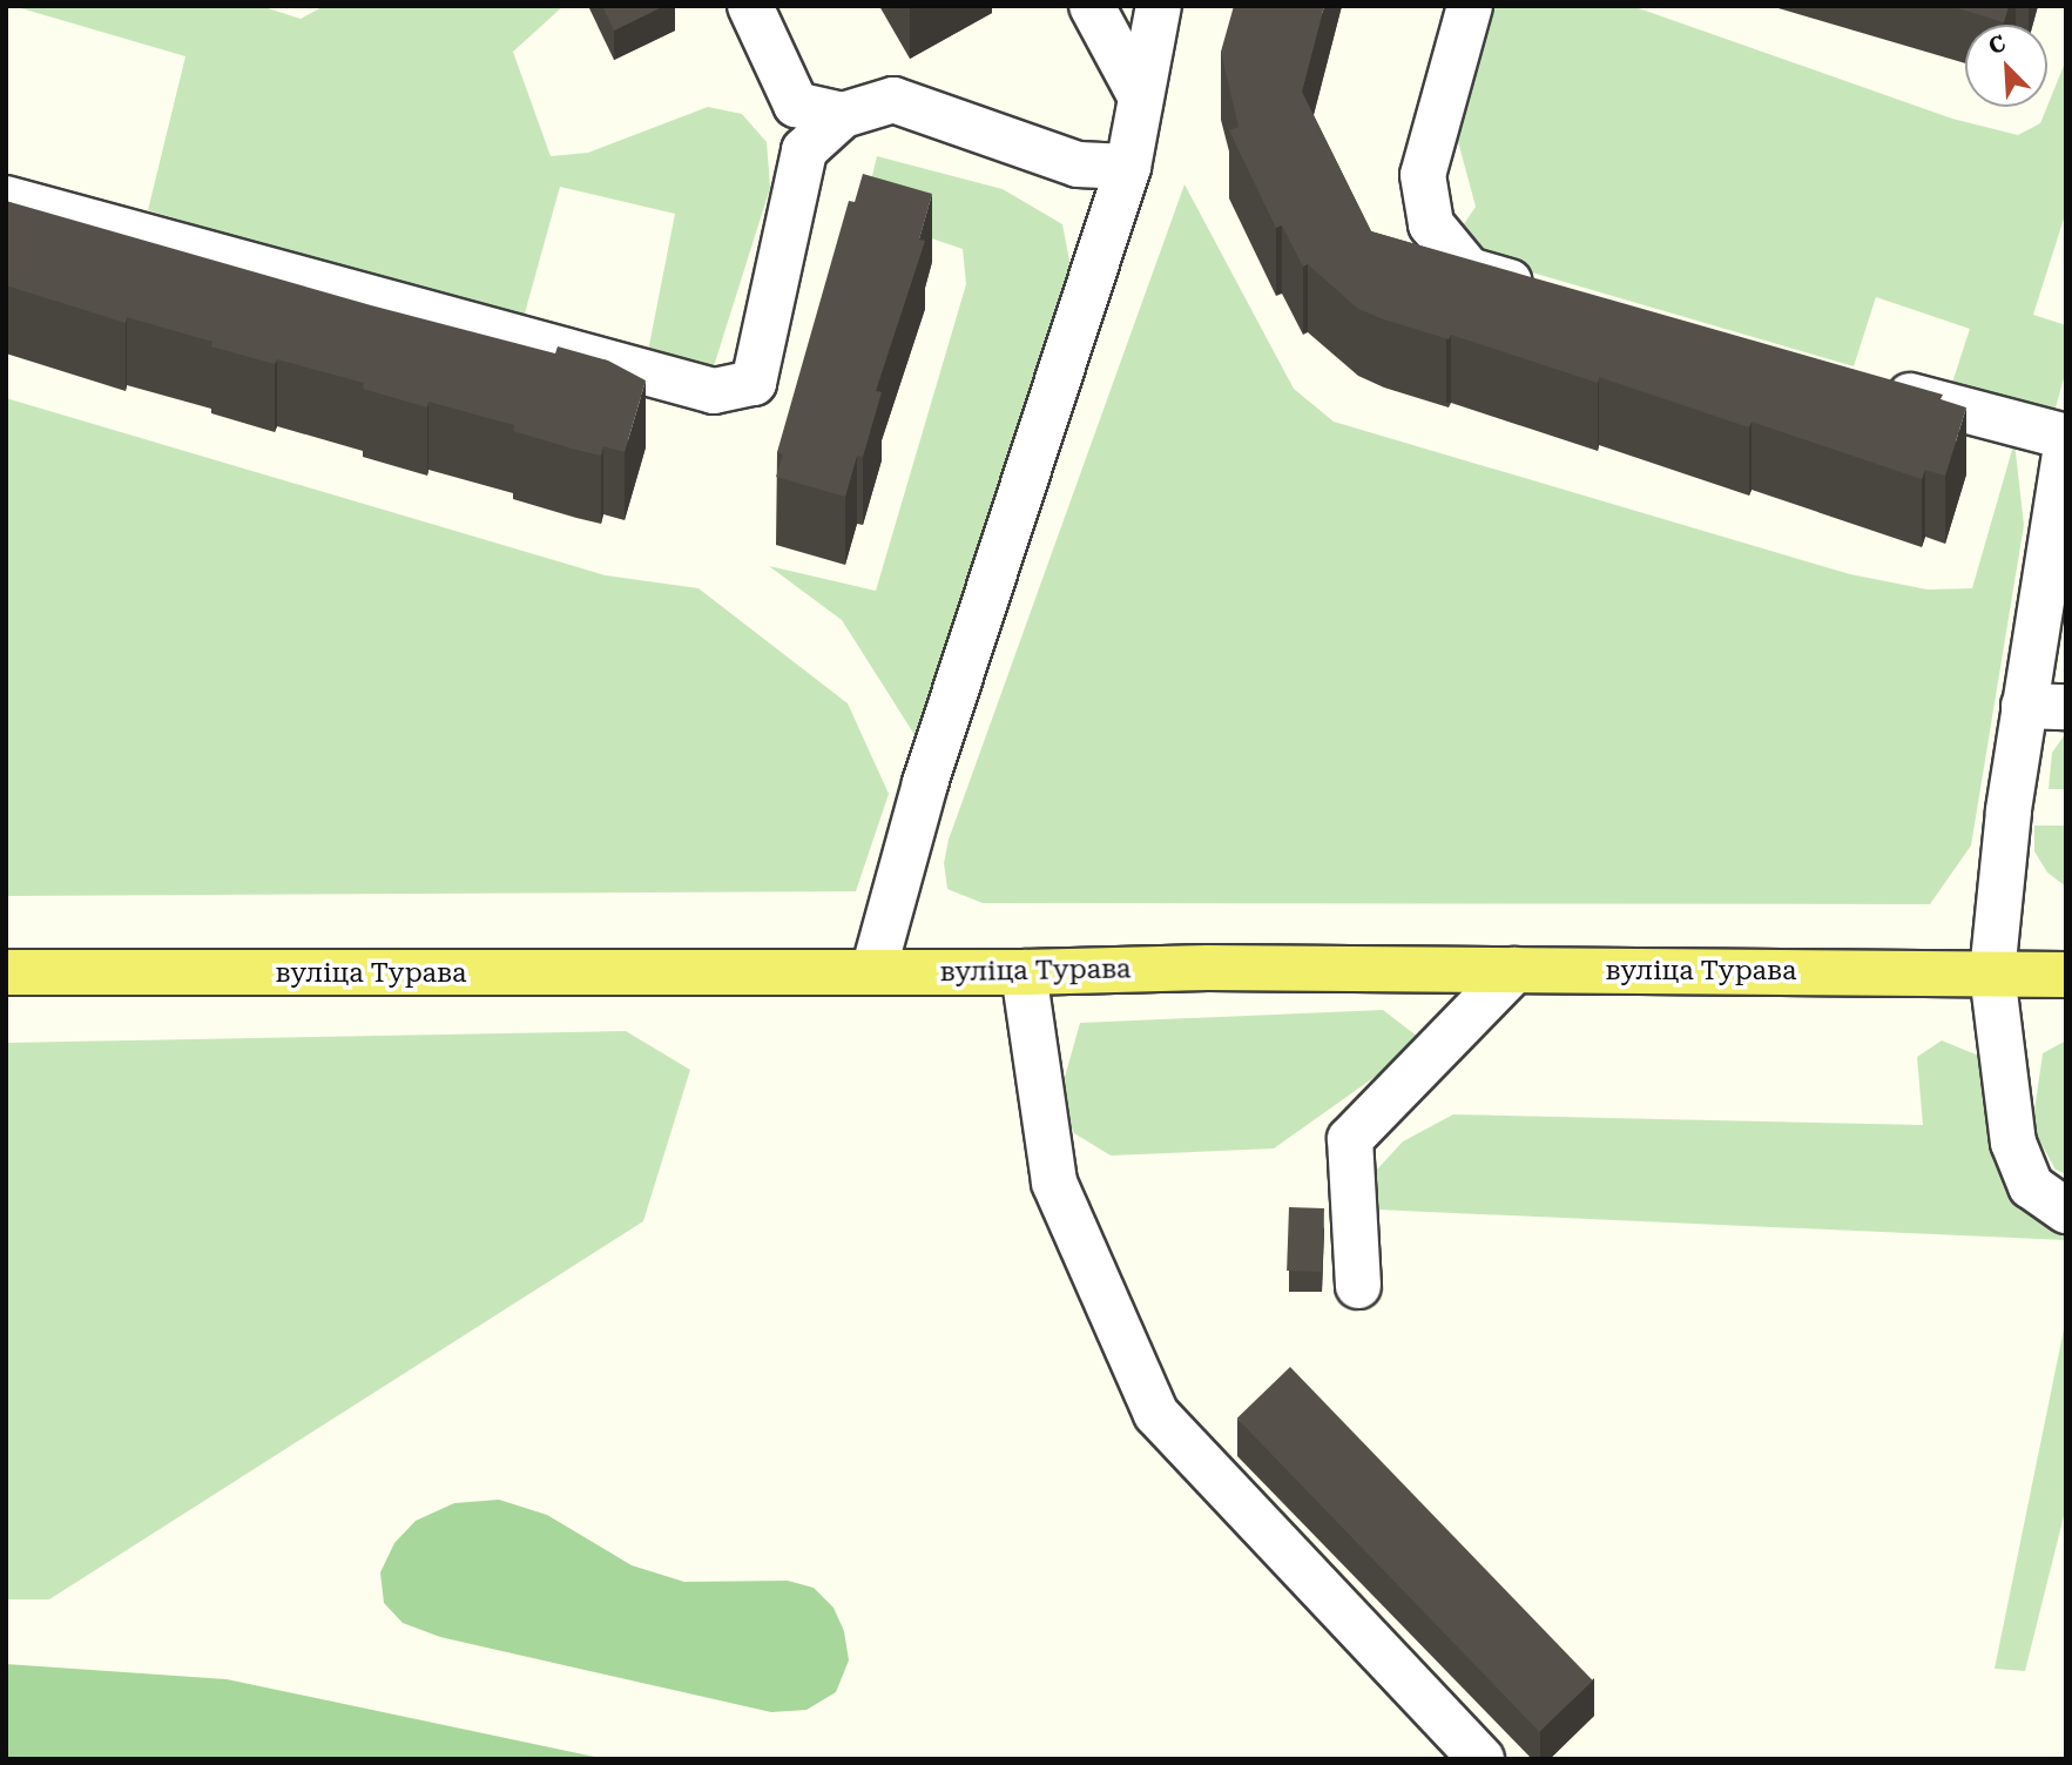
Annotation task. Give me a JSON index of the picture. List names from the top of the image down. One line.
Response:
{"streets":{"main road":["вуліца Турава"]},"north":"top left"}
